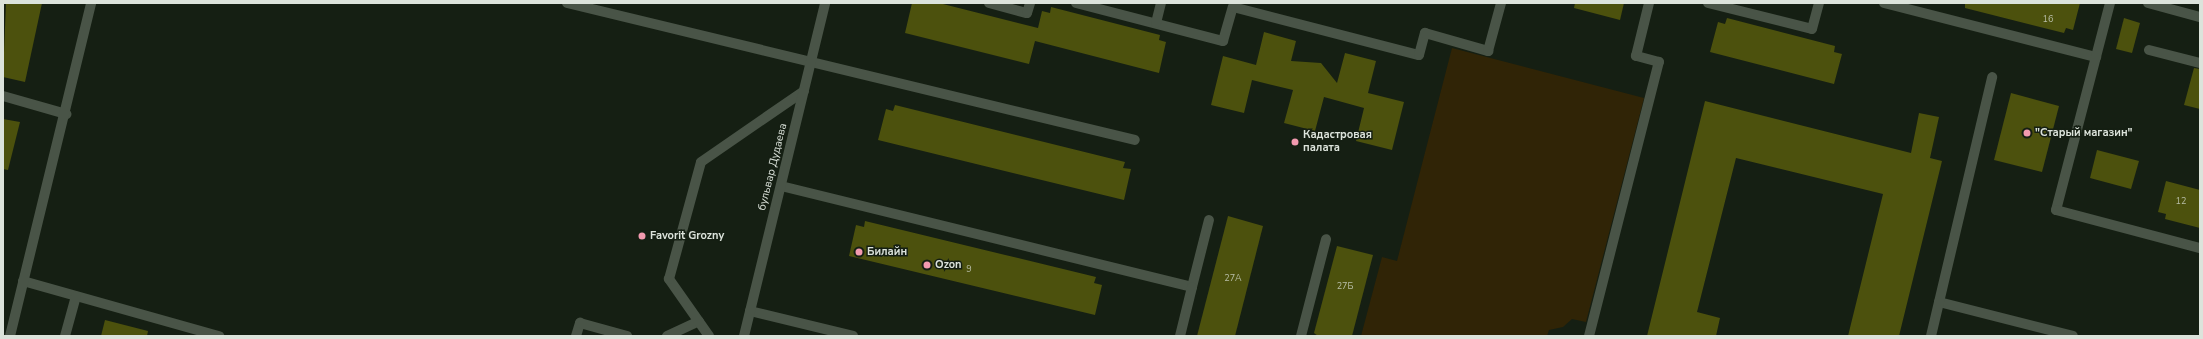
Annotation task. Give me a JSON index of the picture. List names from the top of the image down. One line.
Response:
{"streets":{"main road":["бульвар Дудаева"]},"places":["\"Старый магазин\"","Кадастровая палата","Favorit Grozny","Билайн","Ozon"],"house_numbers":["16","12","9","27А","27Б"]}
